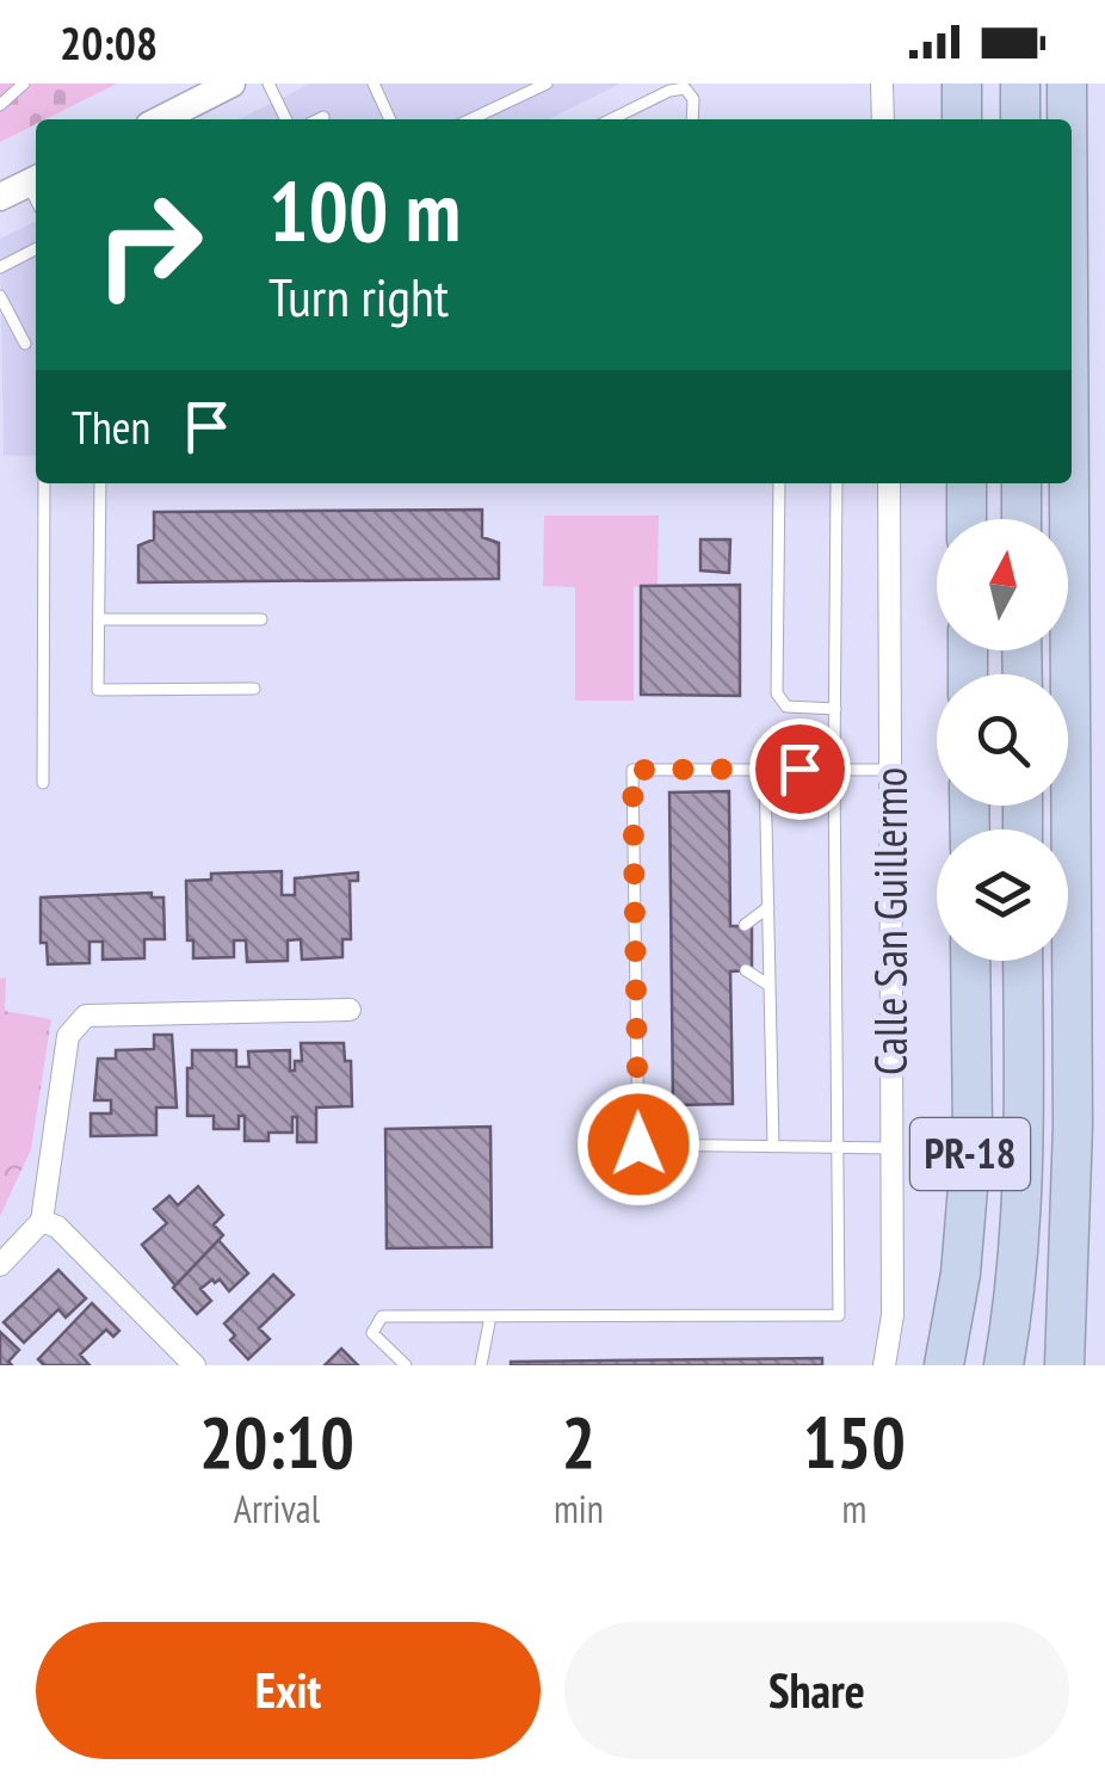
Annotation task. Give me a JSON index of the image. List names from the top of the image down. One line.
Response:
{"streets":{"highway":["PR-18"],"street":["Calle San Guillermo"]},"north":"top","page":{"status":"20:08","turn":["100 m","Turn right"],"then":"Then","eta":["20:10","Arrival","2","min","150","m"],"buttons":["Exit","Share"]}}
